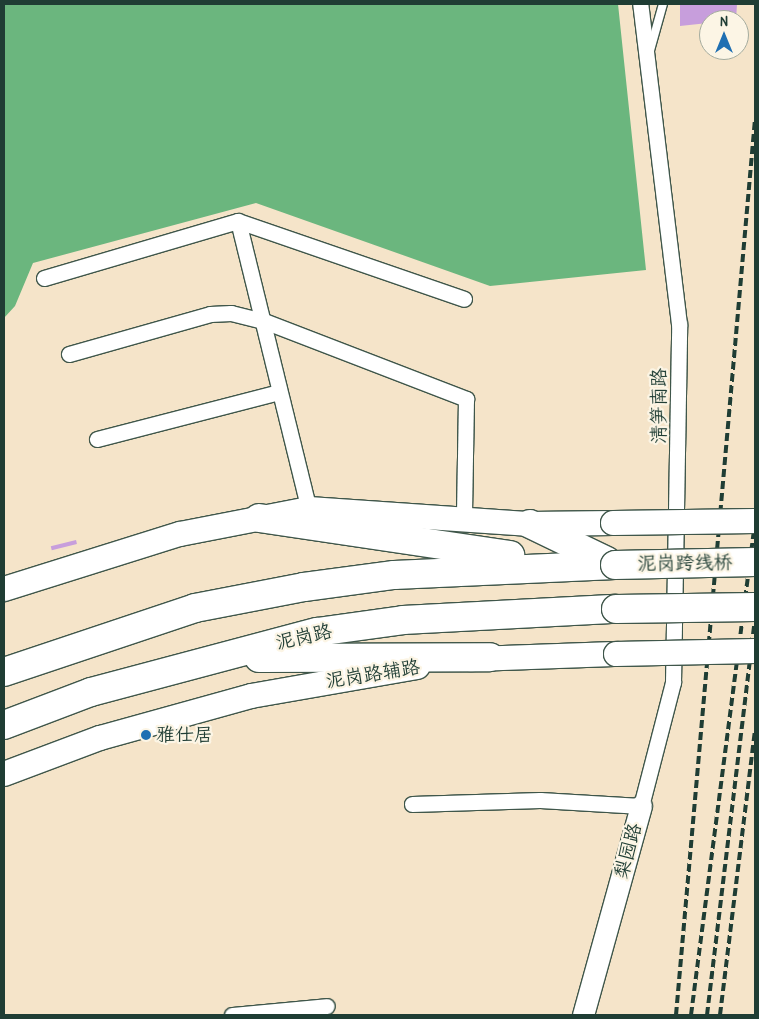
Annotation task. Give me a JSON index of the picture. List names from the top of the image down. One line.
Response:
{"streets":{"highway":["泥岗跨线桥","泥岗路"],"main road":["泥岗路辅路"],"street":["清笋南路","梨园路"]},"crossings":[["清笋南路","梨园路"]],"places":["雅仕居"],"north":"top"}
